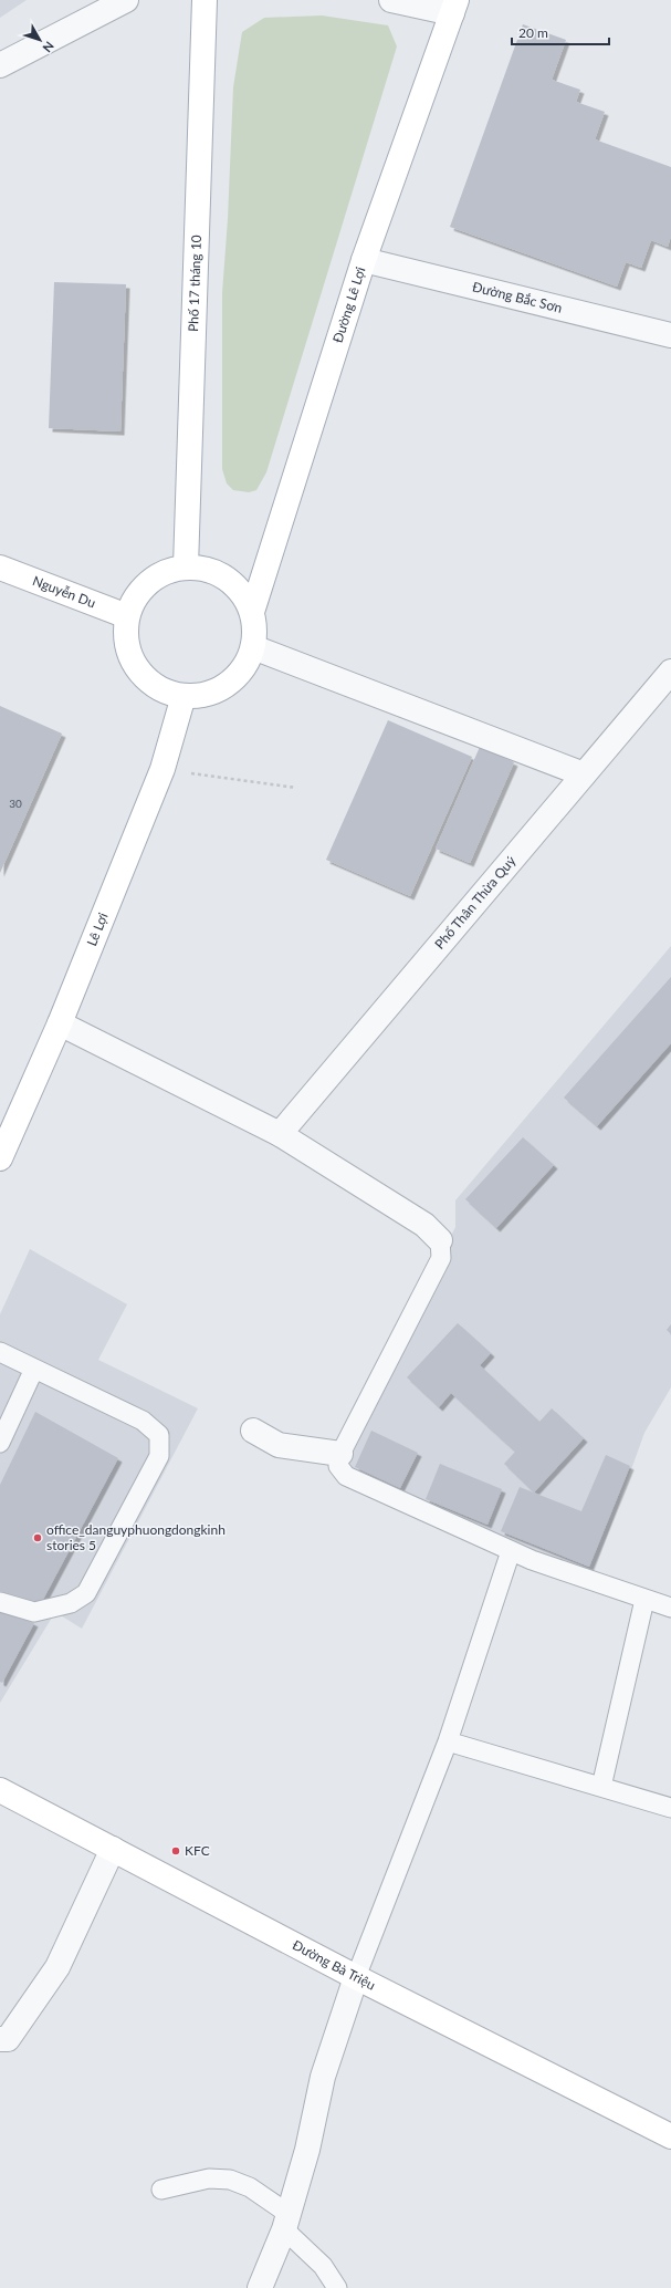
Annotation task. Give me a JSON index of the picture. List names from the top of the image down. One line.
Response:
{"streets":{"main road":["Phố 17 tháng 10","Đường Lê Lợi","Nguyễn Du","Lê Lợi","Đường Bà Triệu"],"street":["Đường Bắc Sơn","Phố Thân Thừa Quý"]},"crossings":[["Phố 17 tháng 10","Đường Lê Lợi"],["Phố 17 tháng 10","Nguyễn Du"],["Phố 17 tháng 10","Lê Lợi"],["Đường Bắc Sơn","Đường Lê Lợi"],["Đường Lê Lợi","Nguyễn Du"],["Đường Lê Lợi","Lê Lợi"],["Nguyễn Du","Lê Lợi"]],"places":["office_danguyphuongdongkinh stories 5","KFC"],"house_numbers":["30"],"scale_bar":"20 m","north":"bottom right"}
